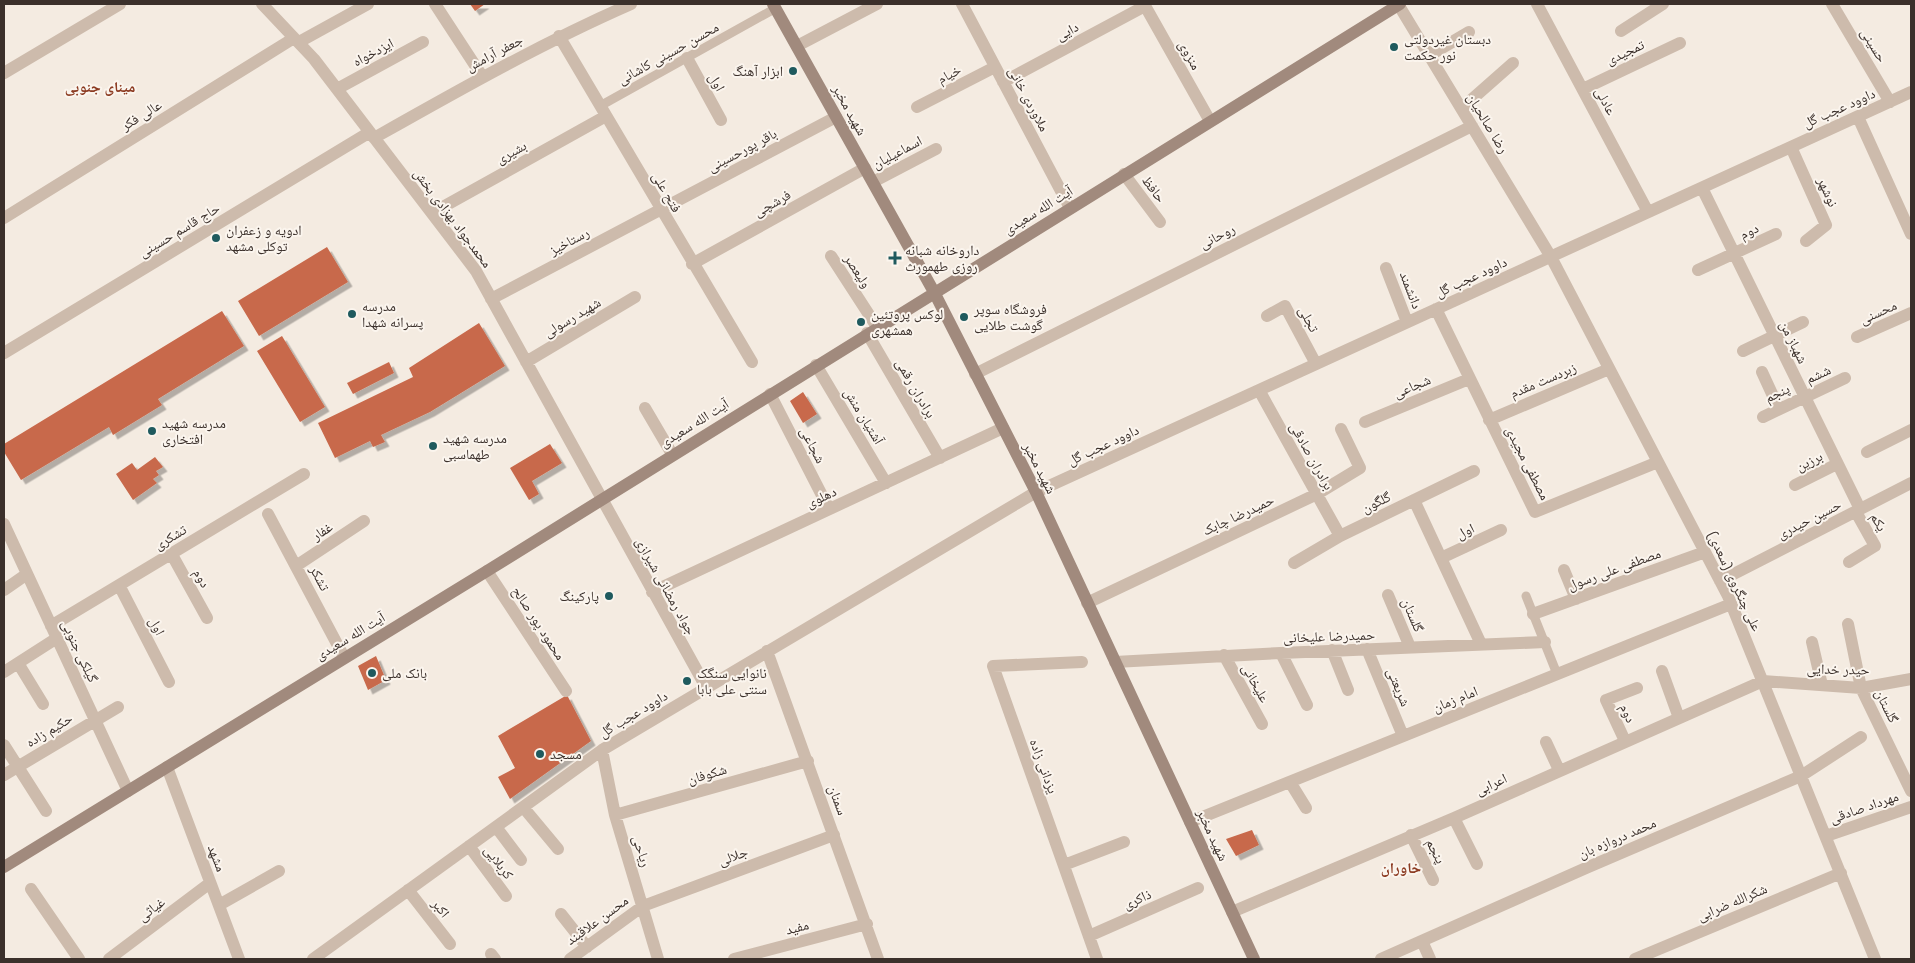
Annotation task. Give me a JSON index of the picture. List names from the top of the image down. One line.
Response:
{"streets":{"main road":["شهید مخبر","آیت الله سعیدی"],"street":["دایی","حسینی","ایزدخواه","تمجیدی","جعفر آرامش","منزوی","خیام","اول","ملاوردی خانی","عادلی","داوود عجب گل","عالی فکر","رضا صالحیان","باقر پورحسینی","بشیری","اسماعیلیان","حافظ","فتح علی","نوشهر","فرشچی","محمدجواد بهزادی بخش","حاج قاسم حسینی","دوم","روحانی","رستاخیز","ولیعصر","دانشمند","محسنی","شهید رسولی","تجلی","شهباز من","ششم","زبردست مقدم","شجاعی","برادران رقمی","پنجم","آشتیان منش","برادران صادقی","برزین","مصطفی مجیدی","دهلوی","گلگون","حمیدرضا چابک","حسین حیدری","یکم","غفار","تشکری","مصطفی علی رسول","تشکر","علی چنگروی (سعدی)","جواد رمضانی شیرازی","گلستان","محمود پور صالح","حمیدرضا علیخانی","گیلکی جنوبی","حیدر خدایی","علیخانی","شریعتی","امام زمان","حکیم زاده","یزدانی زاده","شکوفان","اعرابی","سمنان","مهرداد صادقی","محمد دروازه بان","ریاحی","جلالی","مشهد","کربلایی","ذاکری","شکرالله ضرابی","اکبر","غیاثی","محسن علاقبند","مفید"],"lane":["محسن حسینی کاشانی"]},"crossings":[["دایی","منزوی"],["دایی","ملاوردی خانی"],["حسینی","داوود عجب گل"],["ایزدخواه","محمدجواد بهزادی بخش"],["تمجیدی","عادلی"],["جعفر آرامش","فتح علی"],["جعفر آرامش","محمدجواد بهزادی بخش"],["جعفر آرامش","حاج قاسم حسینی"],["محسن حسینی کاشانی","اول"],["محسن حسینی کاشانی","شهید مخبر"],["محسن حسینی کاشانی","بشیری"],["محسن حسینی کاشانی","فتح علی"],["منزوی","آیت الله سعیدی"],["خیام","ملاوردی خانی"],["اول","تشکری"],["ملاوردی خانی","آیت الله سعیدی"],["عادلی","داوود عجب گل"],["داوود عجب گل","شهید مخبر"],["داوود عجب گل","رضا صالحیان"],["داوود عجب گل","نوشهر"],["داوود عجب گل","دانشمند"],["داوود عجب گل","تجلی"],["داوود عجب گل","شهباز من"],["داوود عجب گل","برادران صادقی"],["داوود عجب گل","مصطفی مجیدی"],["داوود عجب گل","علی چنگروی (سعدی)"],["داوود عجب گل","جواد رمضانی شیرازی"],["داوود عجب گل","سمنان"],["داوود عجب گل","ریاحی"],["داوود عجب گل","کربلایی"],["داوود عجب گل","اکبر"],["شهید مخبر","باقر پورحسینی"],["شهید مخبر","اسماعیلیان"],["شهید مخبر","فرشچی"],["شهید مخبر","آیت الله سعیدی"],["شهید مخبر","روحانی"],["شهید مخبر","دهلوی"],["شهید مخبر","حمیدرضا چابک"],["شهید مخبر","حمیدرضا علیخانی"],["شهید مخبر","امام زمان"],["شهید مخبر","اعرابی"],["عالی فکر","محمدجواد بهزادی بخش"],["رضا صالحیان","آیت الله سعیدی"],["رضا صالحیان","روحانی"],["رضا صالحیان","علی چنگروی (سعدی)"],["باقر پورحسینی","فتح علی"],["باقر پورحسینی","رستاخیز"],["بشیری","فتح علی"],["بشیری","محمدجواد بهزادی بخش"],["حافظ","آیت الله سعیدی"],["فتح علی","فرشچی"],["فتح علی","رستاخیز"],["آیت الله سعیدی","محمدجواد بهزادی بخش"],["آیت الله سعیدی","ولیعصر"],["آیت الله سعیدی","شجاعی"],["آیت الله سعیدی","برادران رقمی"],["آیت الله سعیدی","آشتیان منش"],["آیت الله سعیدی","تشکر"],["آیت الله سعیدی","جواد رمضانی شیرازی"],["آیت الله سعیدی","محمود پور صالح"],["آیت الله سعیدی","گیلکی جنوبی"],["آیت الله سعیدی","مشهد"],["محمدجواد بهزادی بخش","حاج قاسم حسینی"],["محمدجواد بهزادی بخش","رستاخیز"],["محمدجواد بهزادی بخش","شهید رسولی"],["محمدجواد بهزادی بخش","جواد رمضانی شیرازی"],["دوم","شهباز من"],["دوم","تشکری"],["دوم","اعرابی"],["ولیعصر","برادران رقمی"],["شهباز من","ششم"],["شهباز من","پنجم"],["شهباز من","برزین"],["شهباز من","حسین حیدری"],["شهباز من","یکم"],["ششم","پنجم"],["زبردست مقدم","مصطفی مجیدی"],["زبردست مقدم","علی چنگروی (سعدی)"],["شجاعی","مصطفی مجیدی"],["شجاعی","دهلوی"],["برادران رقمی","دهلوی"],["پنجم","اعرابی"],["آشتیان منش","دهلوی"],["برادران صادقی","گلگون"],["برادران صادقی","حمیدرضا چابک"],["مصطفی مجیدی","علی چنگروی (سعدی)"],["دهلوی","جواد رمضانی شیرازی"],["حسین حیدری","یکم"],["حسین حیدری","علی چنگروی (سعدی)"],["غفار","تشکر"],["تشکری","گیلکی جنوبی"],["مصطفی علی رسول","علی چنگروی (سعدی)"],["علی چنگروی (سعدی)","حیدر خدایی"],["علی چنگروی (سعدی)","امام زمان"],["علی چنگروی (سعدی)","اعرابی"],["علی چنگروی (سعدی)","مهرداد صادقی"],["علی چنگروی (سعدی)","محمد دروازه بان"],["علی چنگروی (سعدی)","شکرالله ضرابی"],["گلستان","حمیدرضا علیخانی"],["گلستان","حیدر خدایی"],["حمیدرضا علیخانی","علیخانی"],["حمیدرضا علیخانی","شریعتی"],["گیلکی جنوبی","حکیم زاده"],["حیدر خدایی","اعرابی"],["شریعتی","امام زمان"],["یزدانی زاده","ذاکری"],["شکوفان","سمنان"],["شکوفان","ریاحی"],["سمنان","جلالی"],["سمنان","مفید"],["ریاحی","جلالی"],["ریاحی","محسن علاقبند"],["جلالی","محسن علاقبند"],["مشهد","غیاثی"]],"districts":["مینای جنوبی","خاوران"],"places":{"other":["دبستان غیردولتی نور حکمت","ابزار آهنگ","ادویه و زعفران توکلی مشهد","مدرسه پسرانه شهدا","فروشگاه سوپر گوشت طلایی","لوکس پروتئین همشهری","مدرسه شهید افتخاری","مدرسه شهید طهماسبی","پارکینگ","بانک ملی","نانوایی سنگک سنتی علی بابا","مسجد"],"health":["داروخانه شبانه روزی طهمورث"]}}
